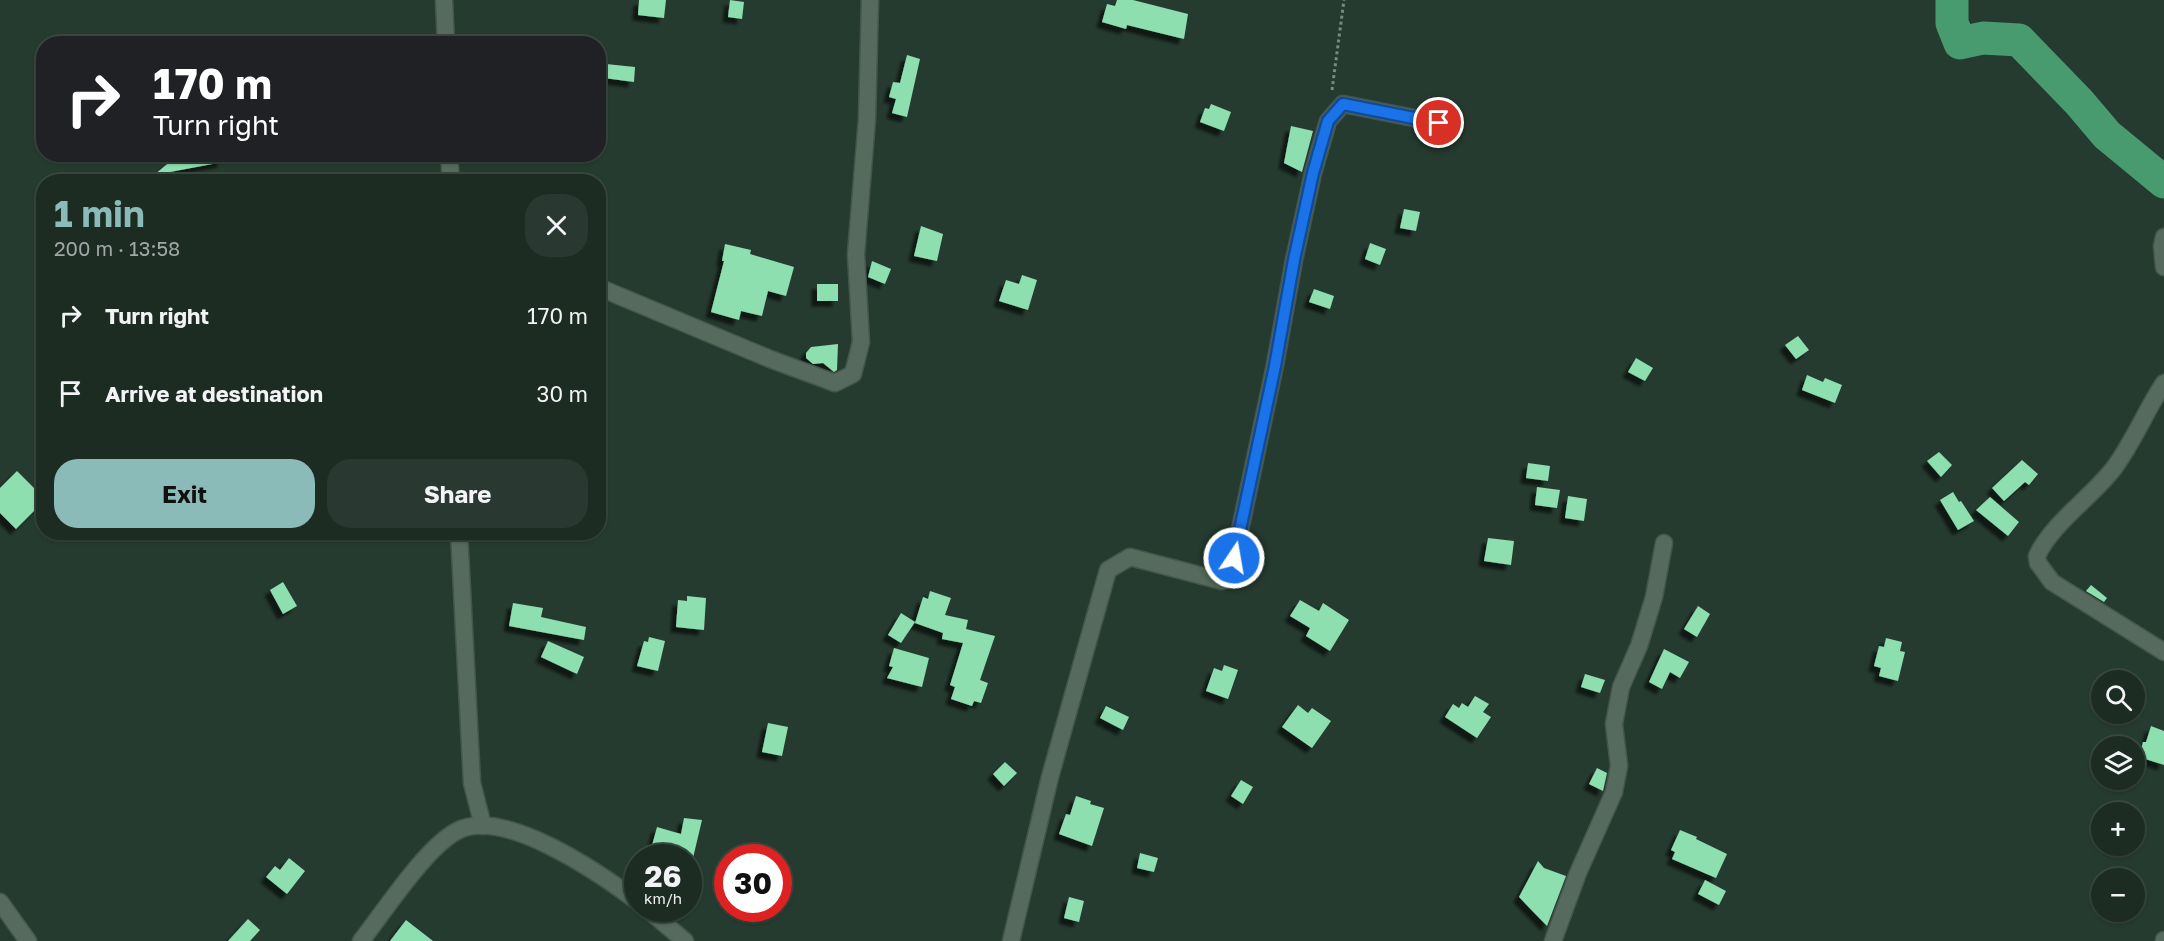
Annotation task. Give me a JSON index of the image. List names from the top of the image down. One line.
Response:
{"page":{"turn":["170 m","Turn right"],"heading":["1 min","200 m · 13:58"],"list":[{"name":"Turn right","value":"170 m"},{"name":"Arrive at destination","value":"30 m"}],"buttons":["Exit","Share"],"map_buttons":["+","−"],"speed":"26 km/h","limit":"30"}}
